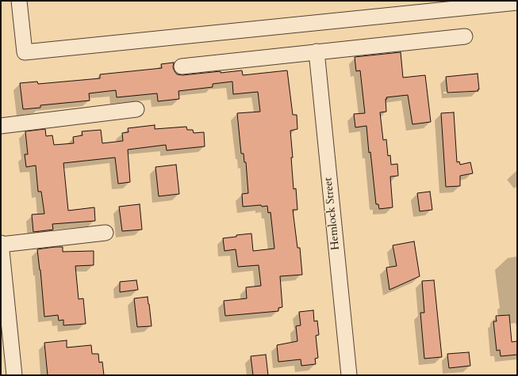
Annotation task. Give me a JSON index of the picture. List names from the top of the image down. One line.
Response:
{"streets":{"street":["Hemlock Street"]}}
